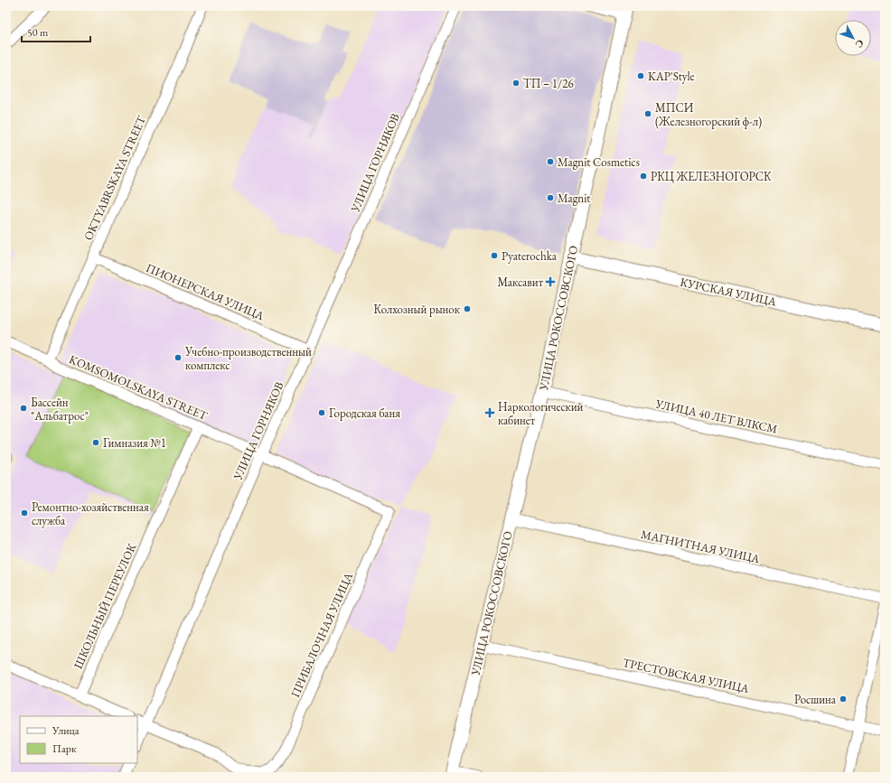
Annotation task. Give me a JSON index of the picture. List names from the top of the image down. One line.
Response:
{"streets":{"main road":["КУРСКАЯ УЛИЦА","УЛИЦА РОКОССОВСКОГО"],"street":["УЛИЦА ГОРНЯКОВ","OKTYABRSKAYA STREET","ПИОНЕРСКАЯ УЛИЦА","KOMSOMOLSKAYA STREET","УЛИЦА 40 ЛЕТ ВЛКСМ","МАГНИТНАЯ УЛИЦА","ШКОЛЬНЫЙ ПЕРЕУЛОК","ПРИБАЛОЧНАЯ УЛИЦА","ТРЕСТОВСКАЯ УЛИЦА"]},"crossings":[["УЛИЦА ГОРНЯКОВ","ПИОНЕРСКАЯ УЛИЦА"],["УЛИЦА ГОРНЯКОВ","KOMSOMOLSKAYA STREET"],["УЛИЦА ГОРНЯКОВ","ПРИБАЛОЧНАЯ УЛИЦА"],["OKTYABRSKAYA STREET","ПИОНЕРСКАЯ УЛИЦА"],["OKTYABRSKAYA STREET","KOMSOMOLSKAYA STREET"],["КУРСКАЯ УЛИЦА","УЛИЦА РОКОССОВСКОГО"],["УЛИЦА РОКОССОВСКОГО","УЛИЦА 40 ЛЕТ ВЛКСМ"],["УЛИЦА РОКОССОВСКОГО","МАГНИТНАЯ УЛИЦА"],["УЛИЦА РОКОССОВСКОГО","ТРЕСТОВСКАЯ УЛИЦА"],["KOMSOMOLSKAYA STREET","ШКОЛЬНЫЙ ПЕРЕУЛОК"],["KOMSOMOLSKAYA STREET","ПРИБАЛОЧНАЯ УЛИЦА"]],"places":{"other":["KAP'Style","ТП – 1/26","МПСИ (Железногорский ф-л)","Magnit Cosmetics","РКЦ ЖЕЛЕЗНОГОРСК","Magnit","Pyaterochka","Колхозный рынок","Учебно-производственный комплекс","Бассейн \"Альбатрос\"","Городская баня","Гимназия №1","Ремонтно-хозяйственная служба","Росшина"],"health":["Максавит","Наркологический кабинет"]},"legend":["Улица","Парк"],"scale_bar":"50 m","north":"bottom right"}
